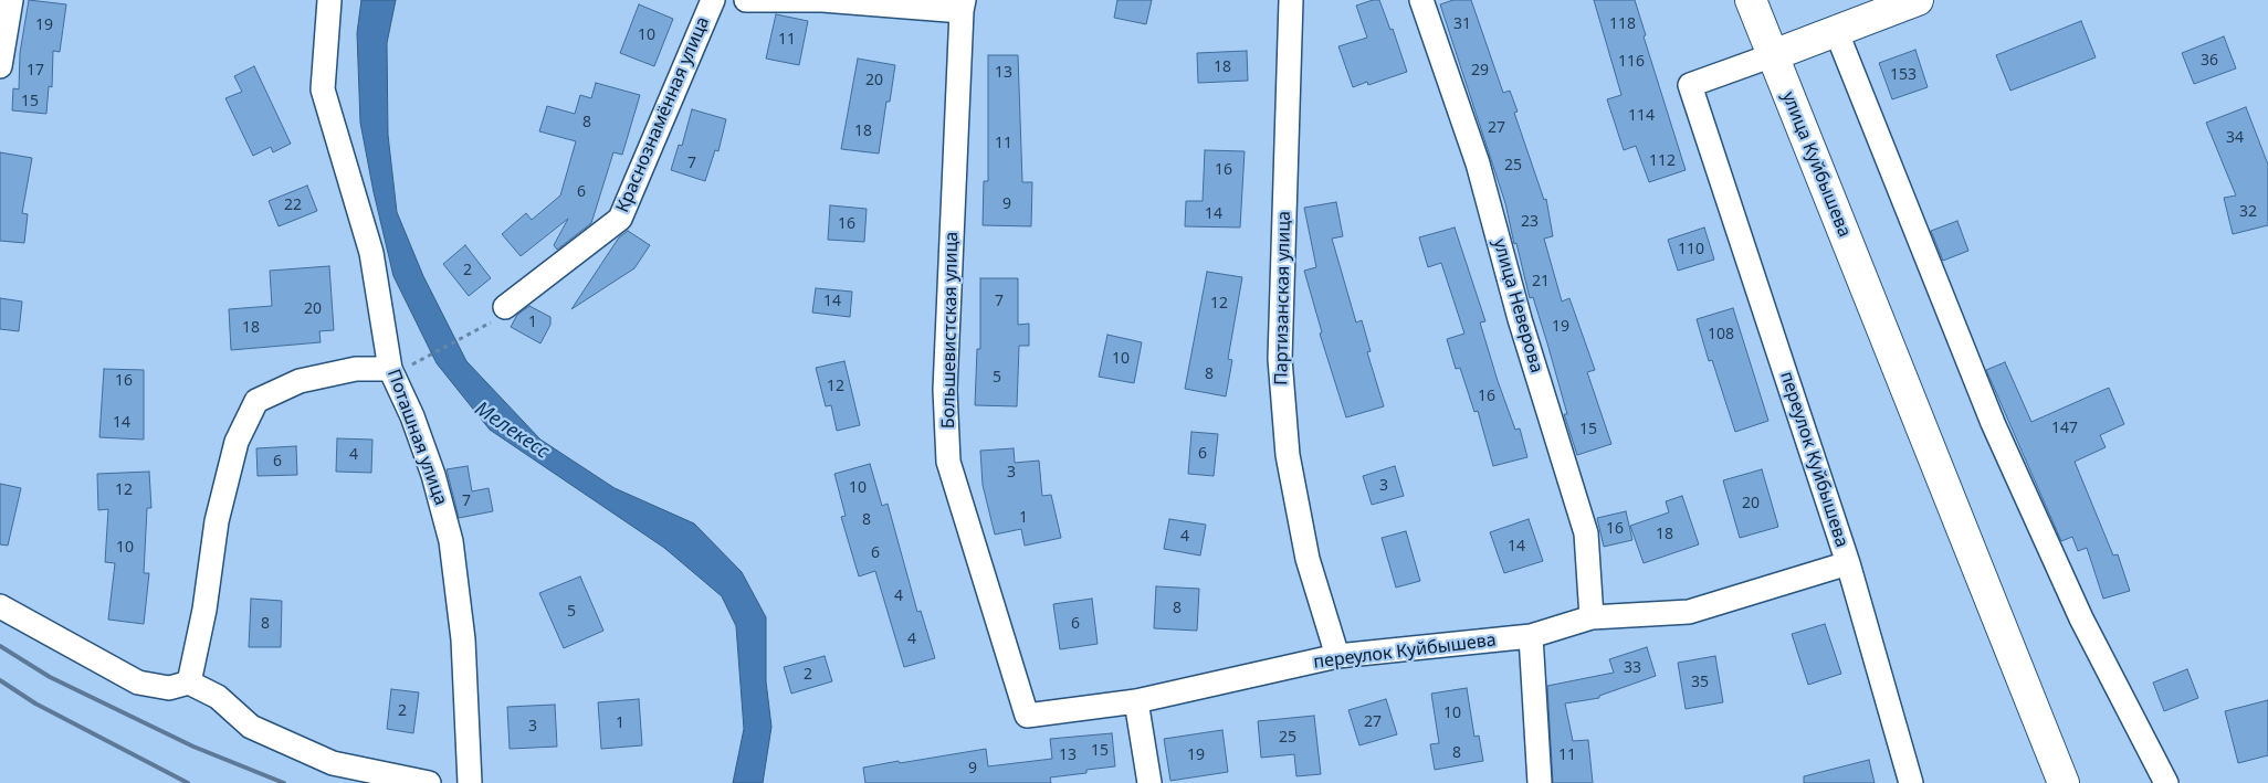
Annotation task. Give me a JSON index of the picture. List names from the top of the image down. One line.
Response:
{"streets":{"main road":["улица Куйбышева"],"street":["Краснознамённая улица","Партизанская улица","улица Неверова","Большевистская улица","Поташная улица","переулок Куйбышева"]},"crossings":[["улица Куйбышева","переулок Куйбышева"],["Партизанская улица","переулок Куйбышева"],["улица Неверова","переулок Куйбышева"],["Большевистская улица","переулок Куйбышева"]],"water":["Мелекесс"],"house_numbers":["31","118","19","10","11","36","116","18","17","29","13","153","20","15","114","8","27","18","34","11","112","7","25","16","6","9","22","32","14","23","16","110","2","21","14","7","12","20","1","19","18","108","10","8","5","16","12","16","14","147","15","6","4","6","3","3","10","12","7","20","1","8","16","18","4","14","10","6","4","8","5","8","6","4","33","2","35","2","10","27","1","3","25","15","8","13","19","11","9"]}
